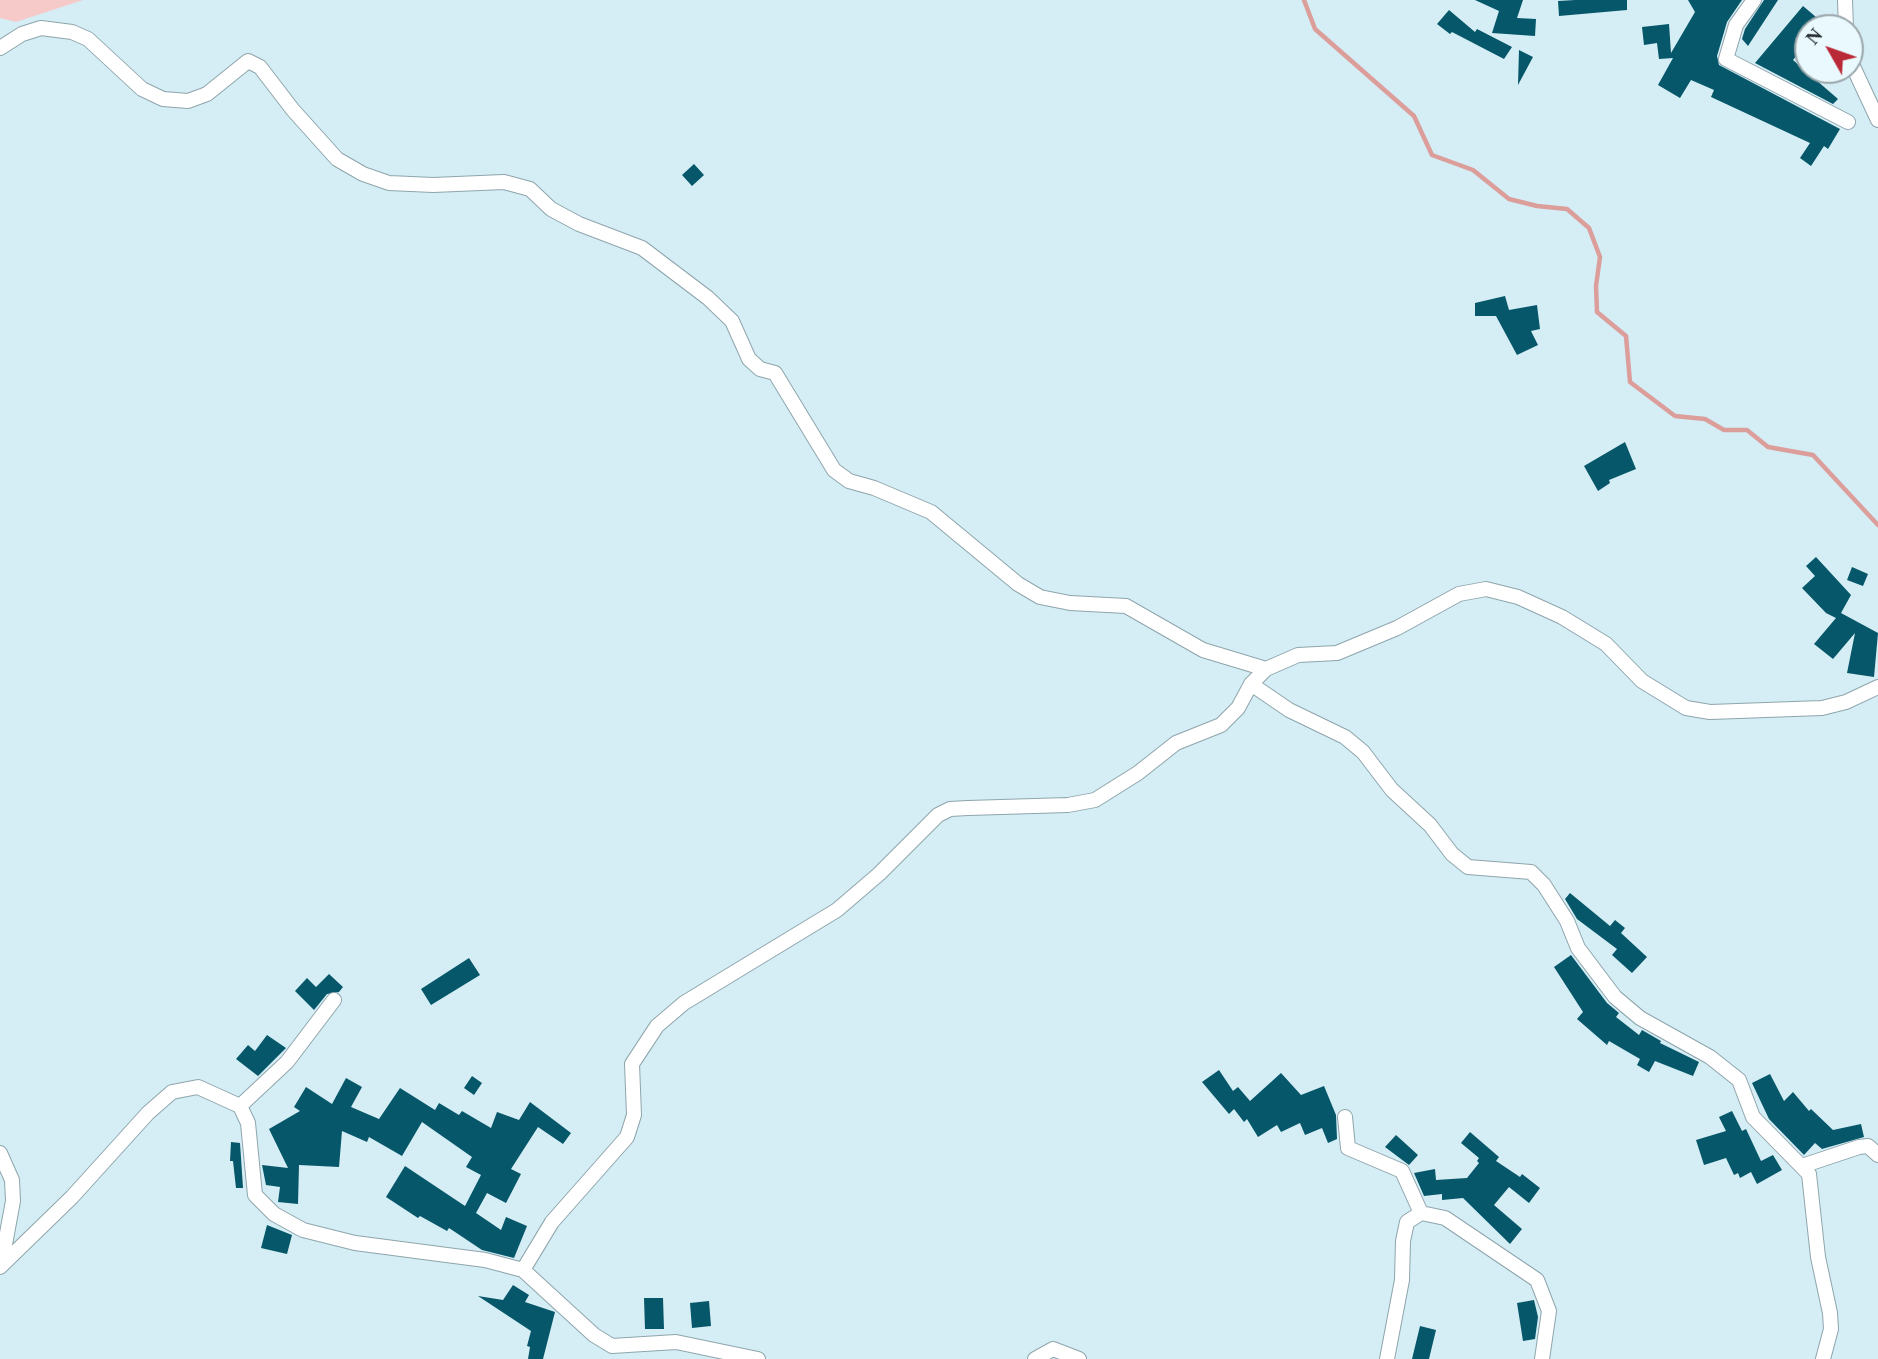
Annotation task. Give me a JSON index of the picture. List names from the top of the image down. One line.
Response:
{"north":"top left"}
